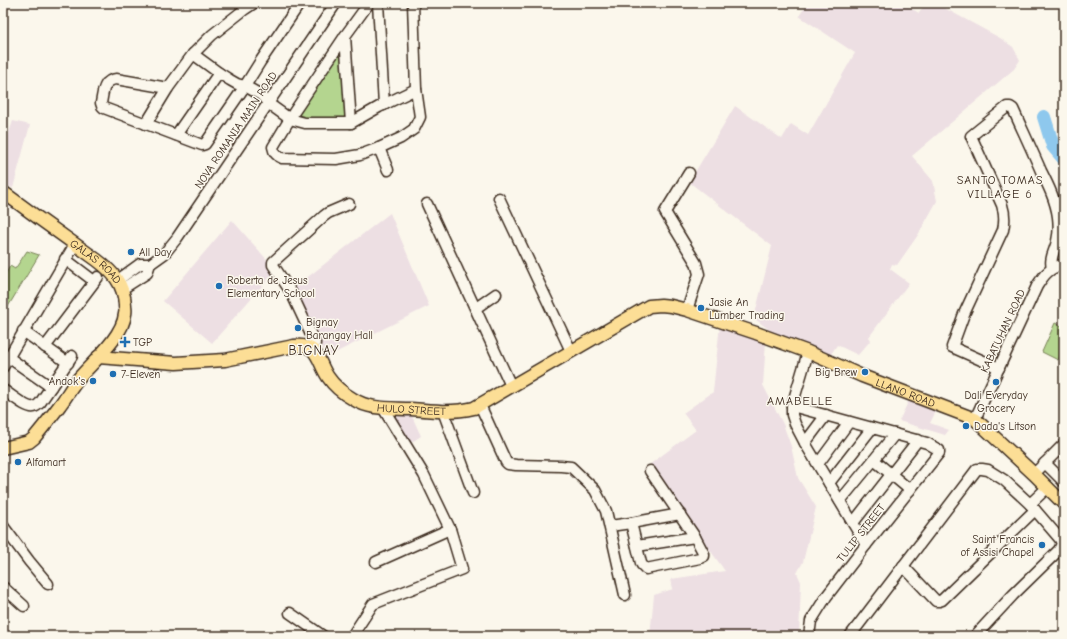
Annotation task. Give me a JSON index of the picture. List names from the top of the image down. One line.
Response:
{"streets":{"main road":["GALAS ROAD","LLANO ROAD","HULO STREET"],"street":["NOVA ROMANIA MAIN ROAD","KABATUHAN ROAD","TULIP STREET"]},"crossings":[["NOVA ROMANIA MAIN ROAD","GALAS ROAD"],["KABATUHAN ROAD","LLANO ROAD"],["LLANO ROAD","HULO STREET"]],"districts":["SANTO TOMAS VILLAGE 6","BIGNAY","AMABELLE"],"places":{"other":["All Day","Roberta de Jesus Elementary School","Jasie An Lumber Trading","Bignay Barangay Hall","Big Brew","7-Eleven","Andok's","Dali Everyday Grocery","Dada's Litson","Alfamart","Saint Francis of Assisi Chapel"],"health":["TGP"]}}
